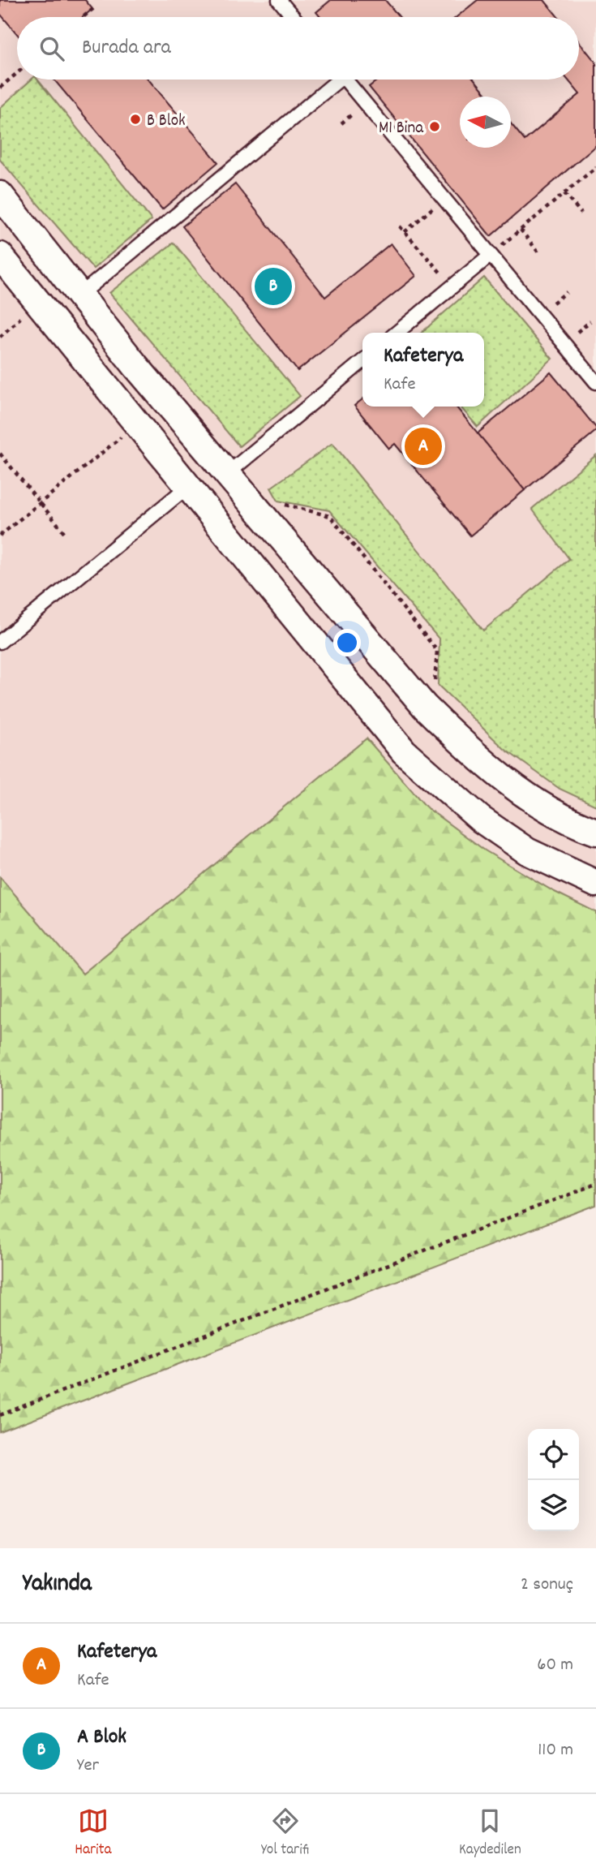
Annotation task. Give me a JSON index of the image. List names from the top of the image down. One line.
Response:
{"places":["B Blok","M1 Bina"],"north":"left","page":{"search":"Burada ara","pins":["B","A"],"popup":["Kafeterya","Kafe"],"heading":["Yakında","2 sonuç"],"list":[{"mark":"A","name":"Kafeterya","note":"Kafe","value":"60 m"},{"mark":"B","name":"A Blok","note":"Yer","value":"110 m"}],"nav":["Harita","Yol tarifi","Kaydedilen"]}}
